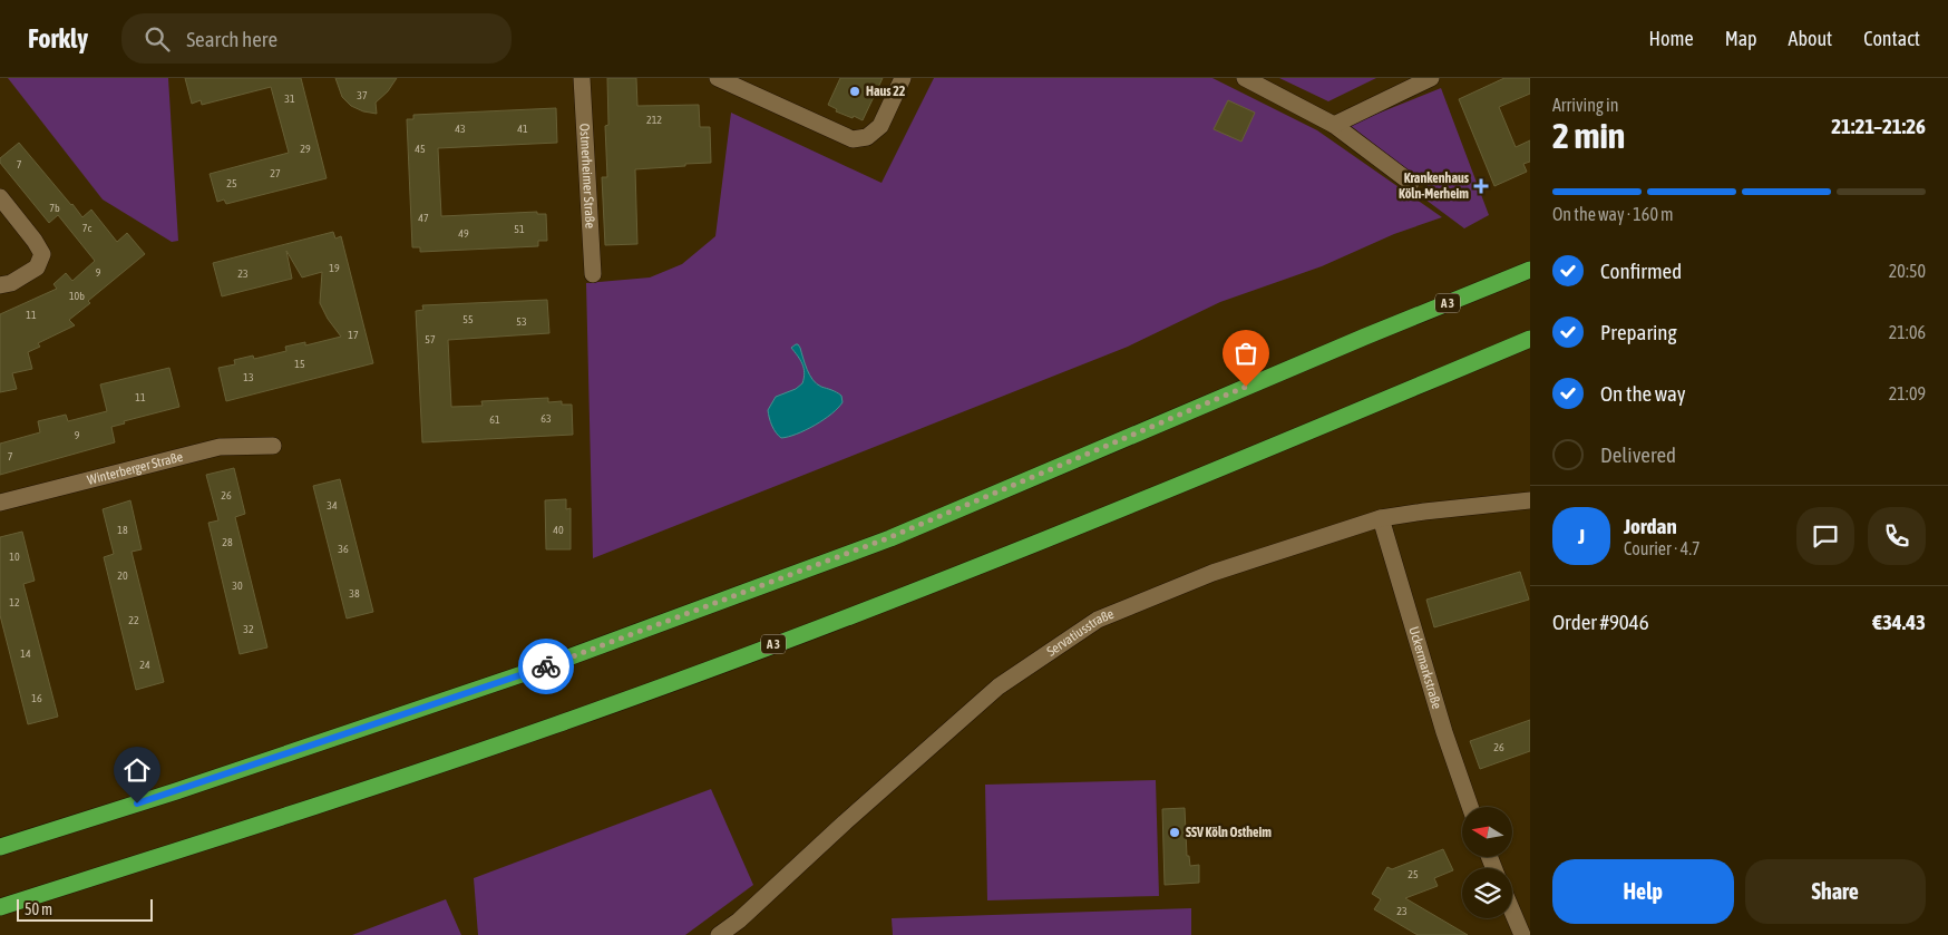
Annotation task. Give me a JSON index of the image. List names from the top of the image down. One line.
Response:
{"streets":{"highway":["A 3"],"street":["Ostmerheimer Straße","Winterberger Straße","Servatiusstraße","Uckermarkstraße"]},"crossings":[["Servatiusstraße","Uckermarkstraße"]],"places":{"other":["Haus 22","SSV Köln Ostheim"],"health":["Krankenhaus Köln-Merheim"]},"house_numbers":["37","31","212","43","41","29","45","7","27","25","7b","47","7c","51","49","19","9","23","10b","11","55","53","17","57","15","13","11","63","61","9","7","26","34","18","40","28","36","10","20","30","38","12","22","32","14","24","16","26","25","23"],"scale_bar":"50 m","north":"left","page":{"header":"Forkly","search":"Search here","nav":["Home","Map","About","Contact"],"heading":["2 min","Arriving in","21:21–21:26"],"panel":["Jordan","Courier · 4.7","Order #9046","€34.43"],"bar":"On the way · 160 m","list":[["Confirmed","20:50"],["Preparing","21:06"],["On the way","21:09"],"Delivered"],"round":"J","buttons":["Help","Share"],"scale":"50 m"}}
